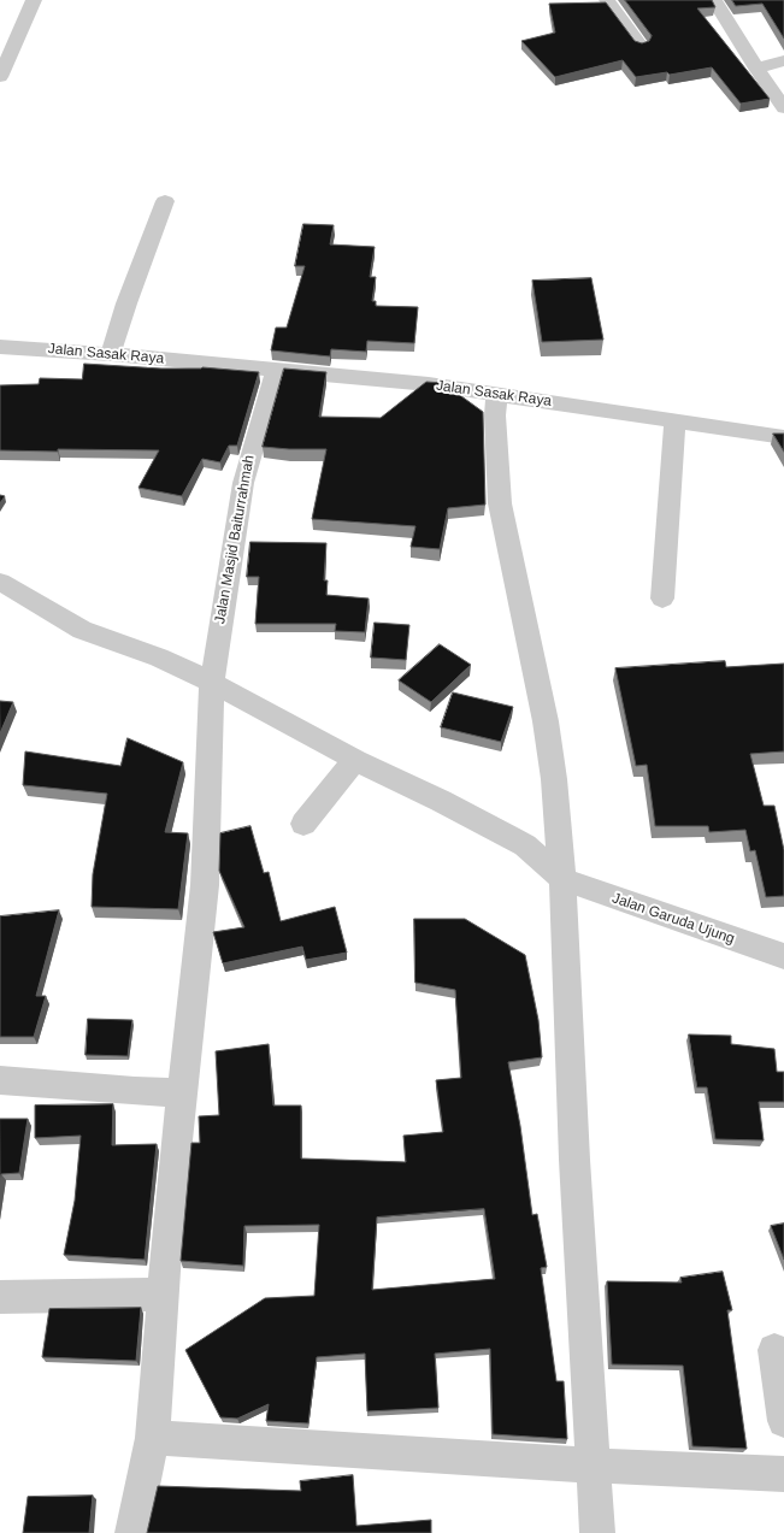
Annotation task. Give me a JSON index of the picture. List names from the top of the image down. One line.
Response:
{"streets":{"street":["Jalan Sasak Raya","Jalan Masjid Baiturrahmah","Jalan Garuda Ujung"]},"crossings":[["Jalan Sasak Raya","Jalan Masjid Baiturrahmah"]]}
